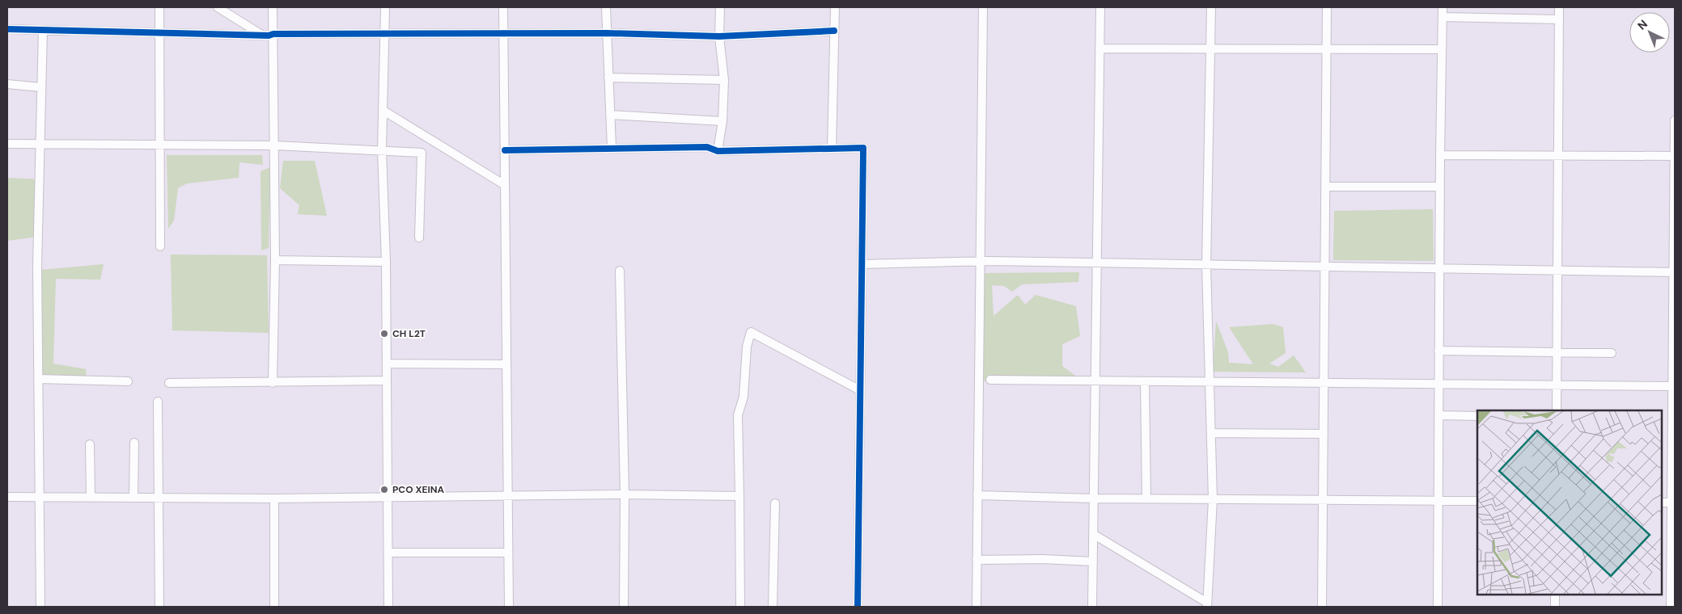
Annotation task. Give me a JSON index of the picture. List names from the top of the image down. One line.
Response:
{"places":["CH L2T","PCO XEINA"],"north":"top left"}
